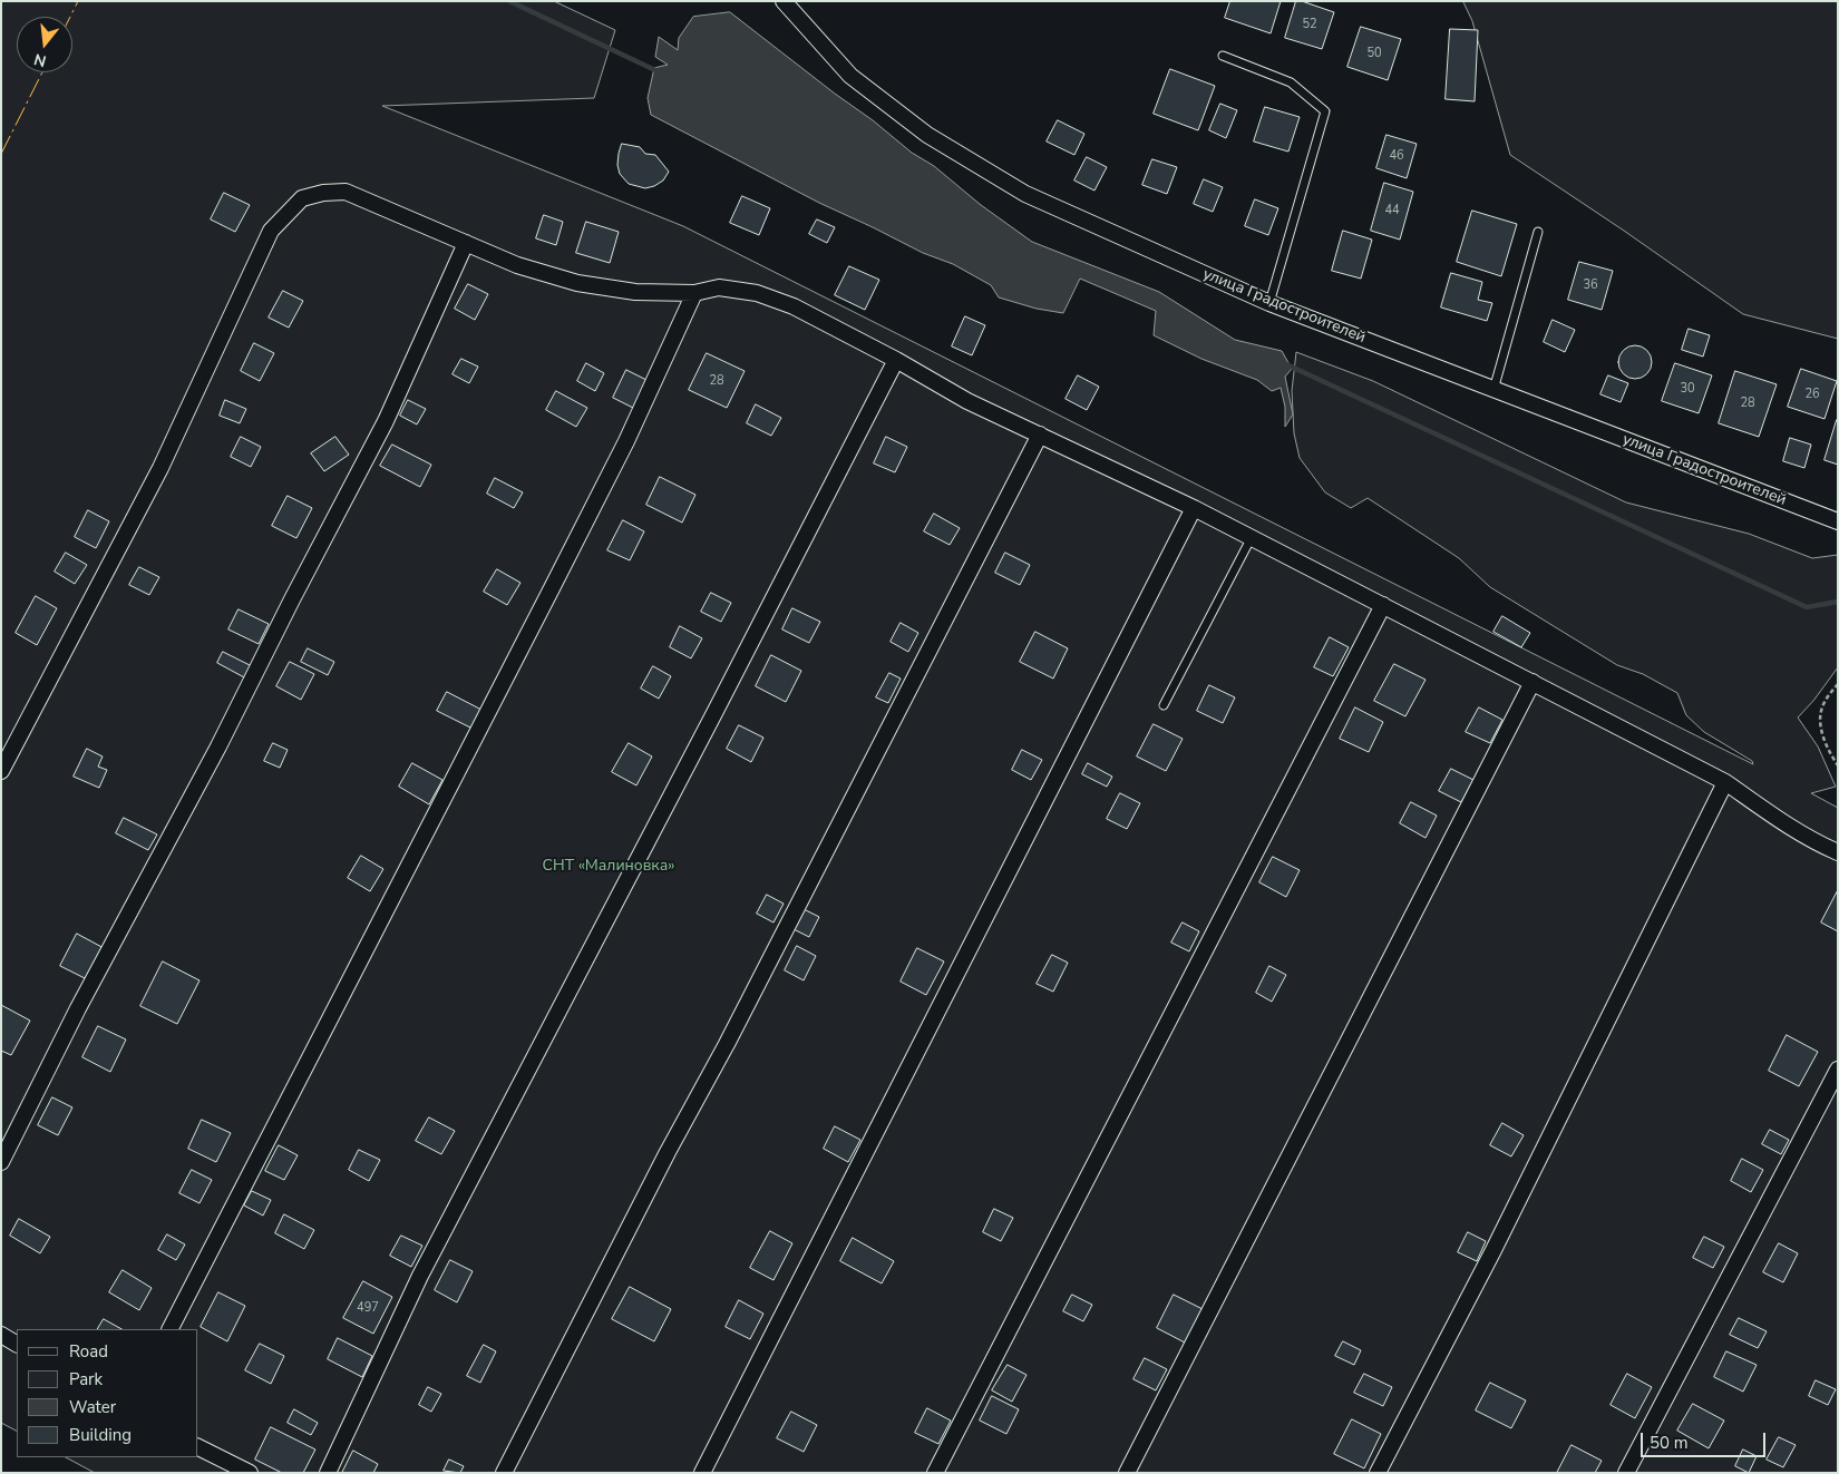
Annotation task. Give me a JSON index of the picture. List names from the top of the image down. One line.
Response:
{"streets":{"street":["улица Градостроителей"]},"parks":["СНТ «Малиновка»"],"house_numbers":["52","50","46","44","36","28","30","26","28","497"],"legend":["Road","Park","Water","Building"],"scale_bar":"50 m","north":"bottom"}
